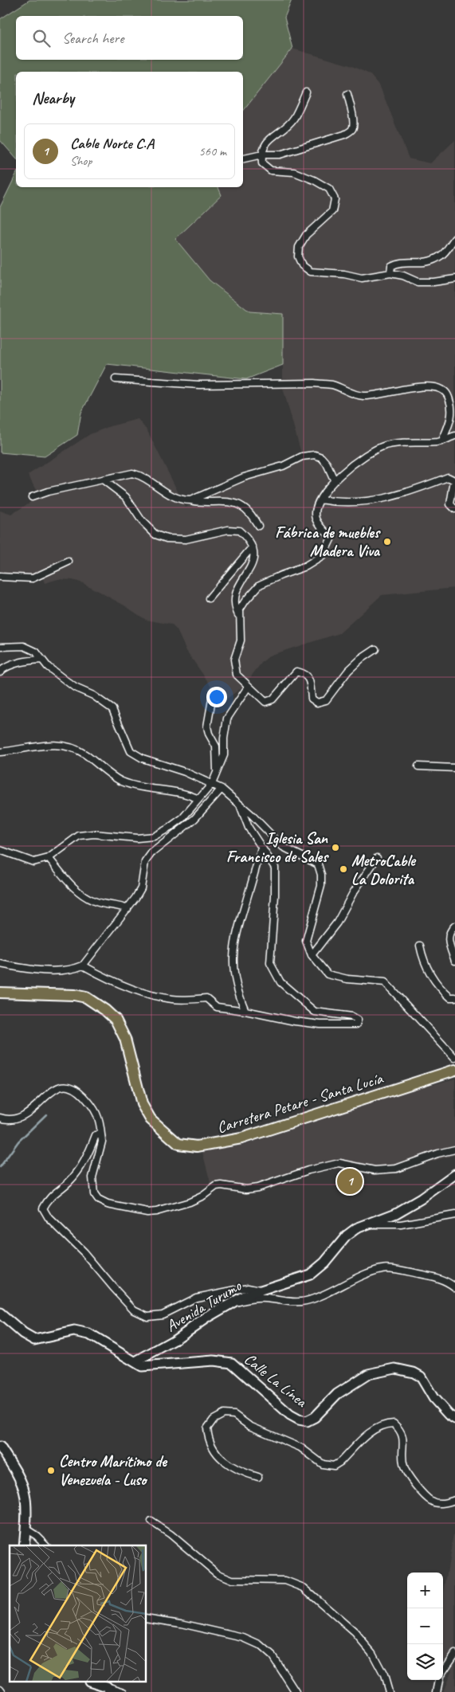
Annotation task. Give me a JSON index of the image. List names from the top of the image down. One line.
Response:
{"streets":{"main road":["Carretera Petare - Santa Lucía"],"street":["Avenida Turumo","Calle La Línea"]},"crossings":[["Avenida Turumo","Calle La Línea"]],"places":["Fábrica de muebles Madera Viva","Iglesia San Francisco de Sales","MetroCable La Dolorita","Centro Marítimo de Venezuela - Luso"],"page":{"search":"Search here","heading":"Nearby","list":[{"mark":"1","name":"Cable Norte C.A","note":"Shop","value":"560 m"}],"pins":"1","map_buttons":["+","−"]}}
